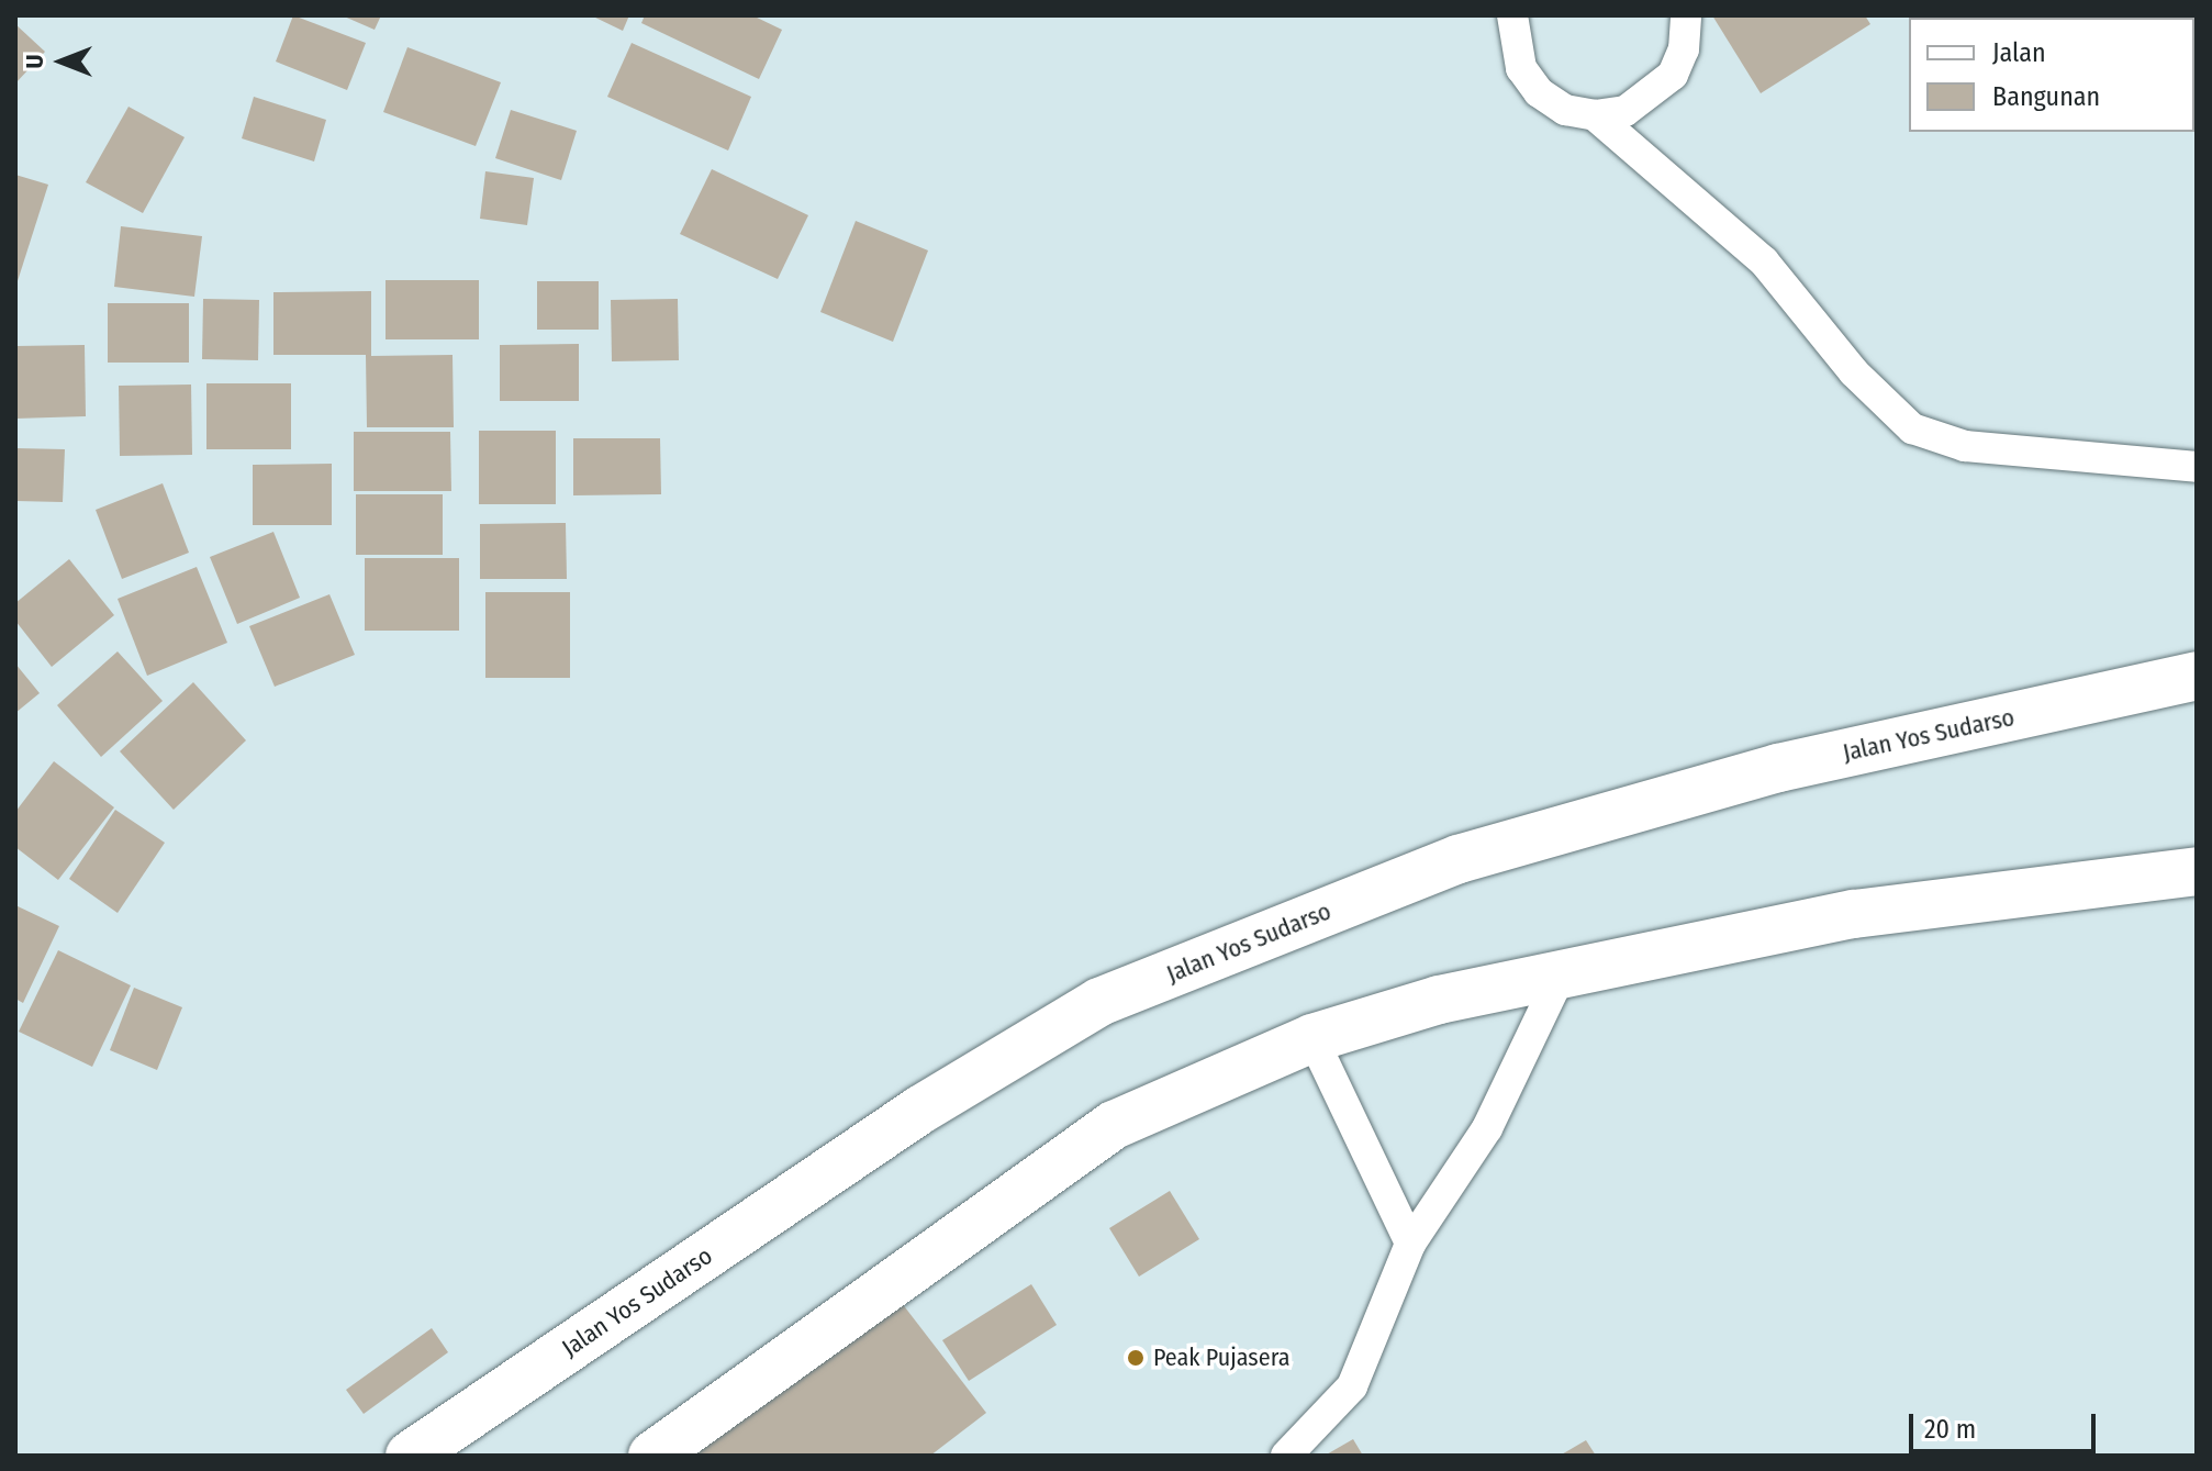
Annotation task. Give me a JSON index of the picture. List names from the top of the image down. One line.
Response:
{"streets":{"main road":["Jalan Yos Sudarso"]},"places":["Peak Pujasera"],"legend":["Jalan","Bangunan"],"scale_bar":"20 m","north":"left"}
